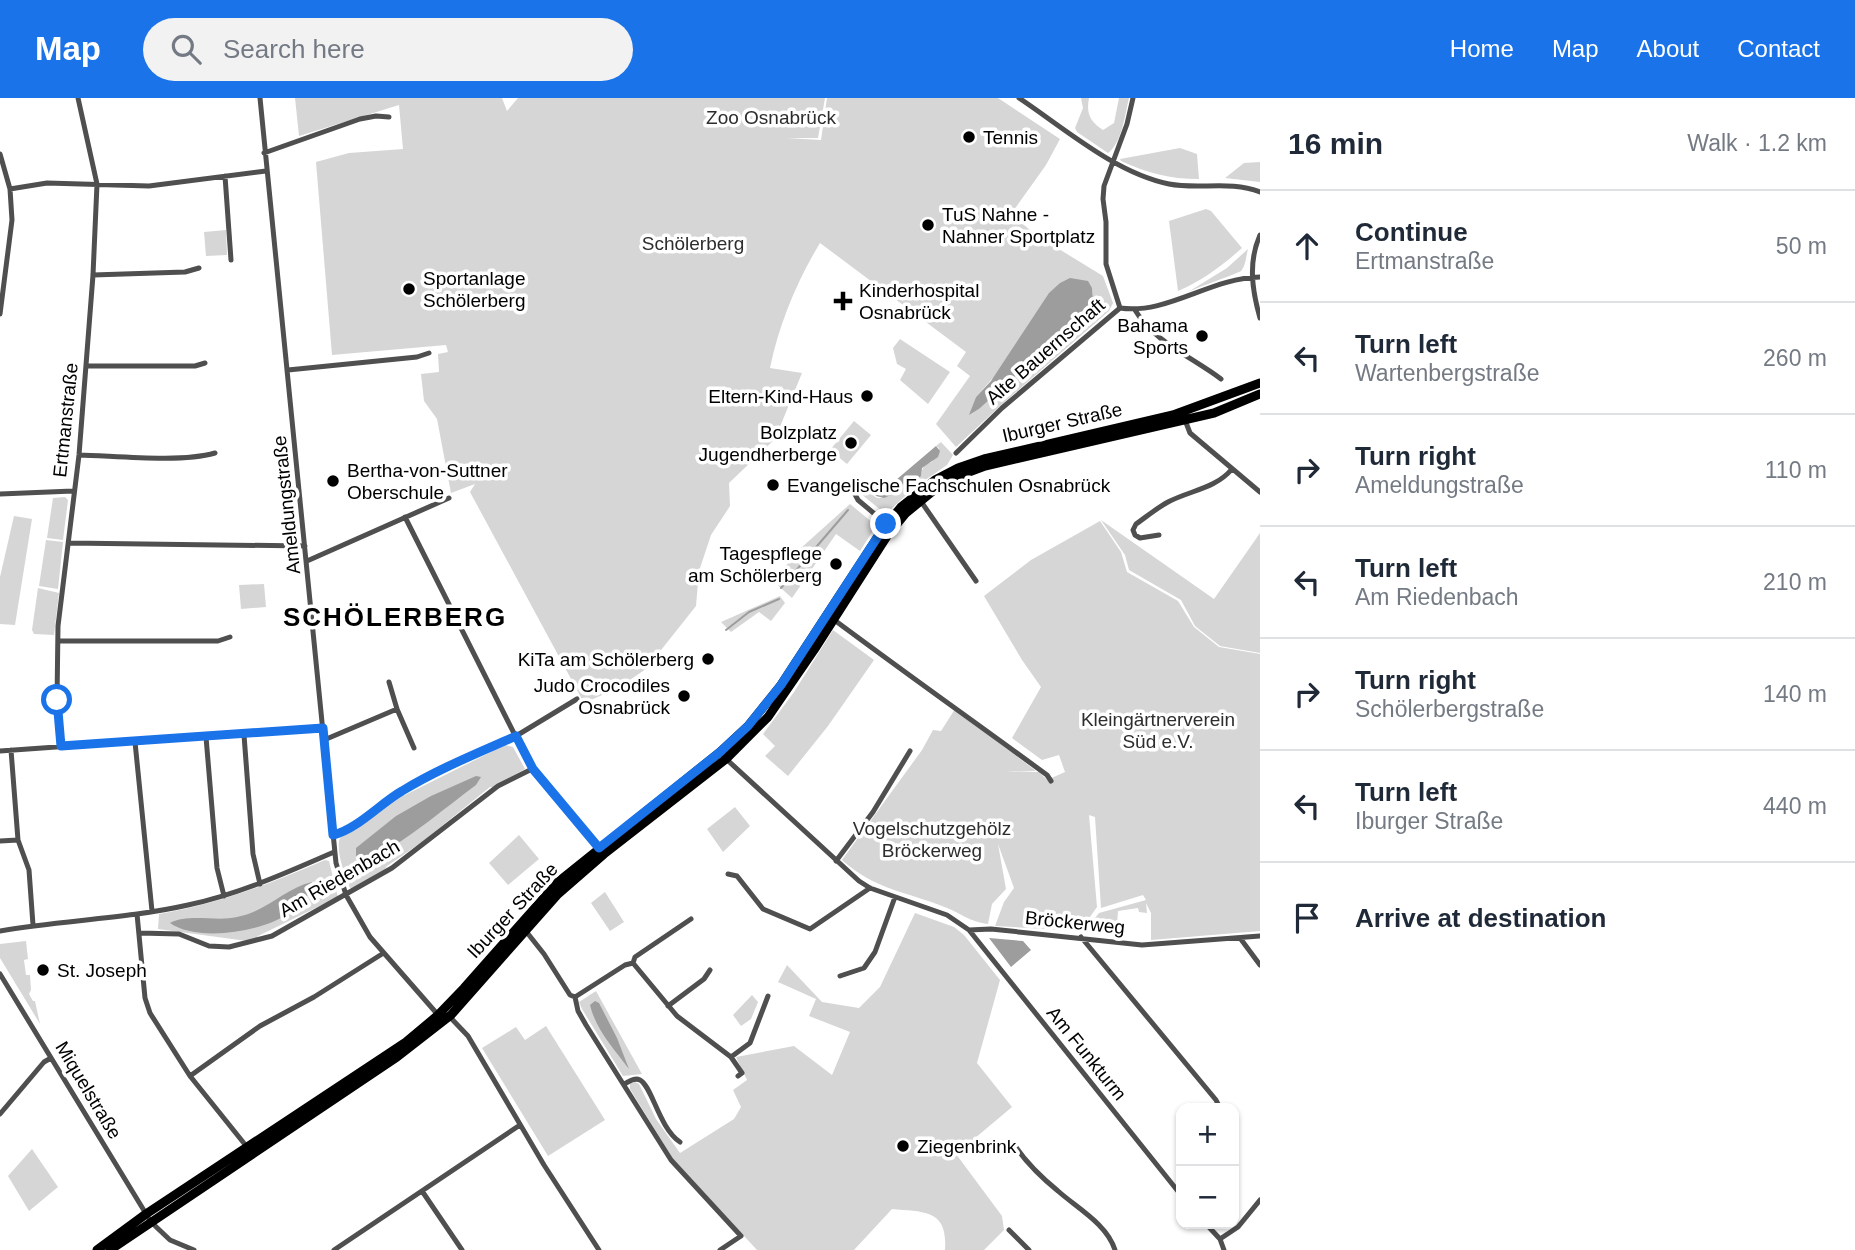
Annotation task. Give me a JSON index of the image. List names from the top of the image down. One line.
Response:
{"streets":{"main road":["Iburger Straße"],"street":["Alte Bauernschaft","Ertmanstraße","Ameldungstraße","Am Riedenbach","Bröckerweg","Am Funkturm","Miquelstraße"]},"crossings":[["Iburger Straße","Ameldungstraße"],["Iburger Straße","Bröckerweg"],["Iburger Straße","Miquelstraße"],["Ameldungstraße","Am Riedenbach"],["Bröckerweg","Am Funkturm"]],"districts":["SCHÖLERBERG"],"parks":["Zoo Osnabrück","Schölerberg","Kleingärtnerverein Süd e.V.","Vogelschutzgehölz Bröckerweg"],"places":{"other":["Tennis","TuS Nahne - Nahner Sportplatz","Sportanlage Schölerberg","Bahama Sports","Eltern-Kind-Haus","Bolzplatz Jugendherberge","Bertha-von-Suttner Oberschule","Evangelische Fachschulen Osnabrück","Tagespflege am Schölerberg","KiTa am Schölerberg","Judo Crocodiles Osnabrück","St. Joseph","Ziegenbrink"],"health":["Kinderhospital Osnabrück"]},"page":{"header":"Map","search":"Search here","nav":["Home","Map","About","Contact"],"heading":["16 min","Walk · 1.2 km"],"list":[["Continue","Ertmanstraße","50 m"],["Turn left","Wartenbergstraße","260 m"],["Turn right","Ameldungstraße","110 m"],["Turn left","Am Riedenbach","210 m"],["Turn right","Schölerbergstraße","140 m"],["Turn left","Iburger Straße","440 m"],"Arrive at destination"],"map_buttons":["+","−"]}}
